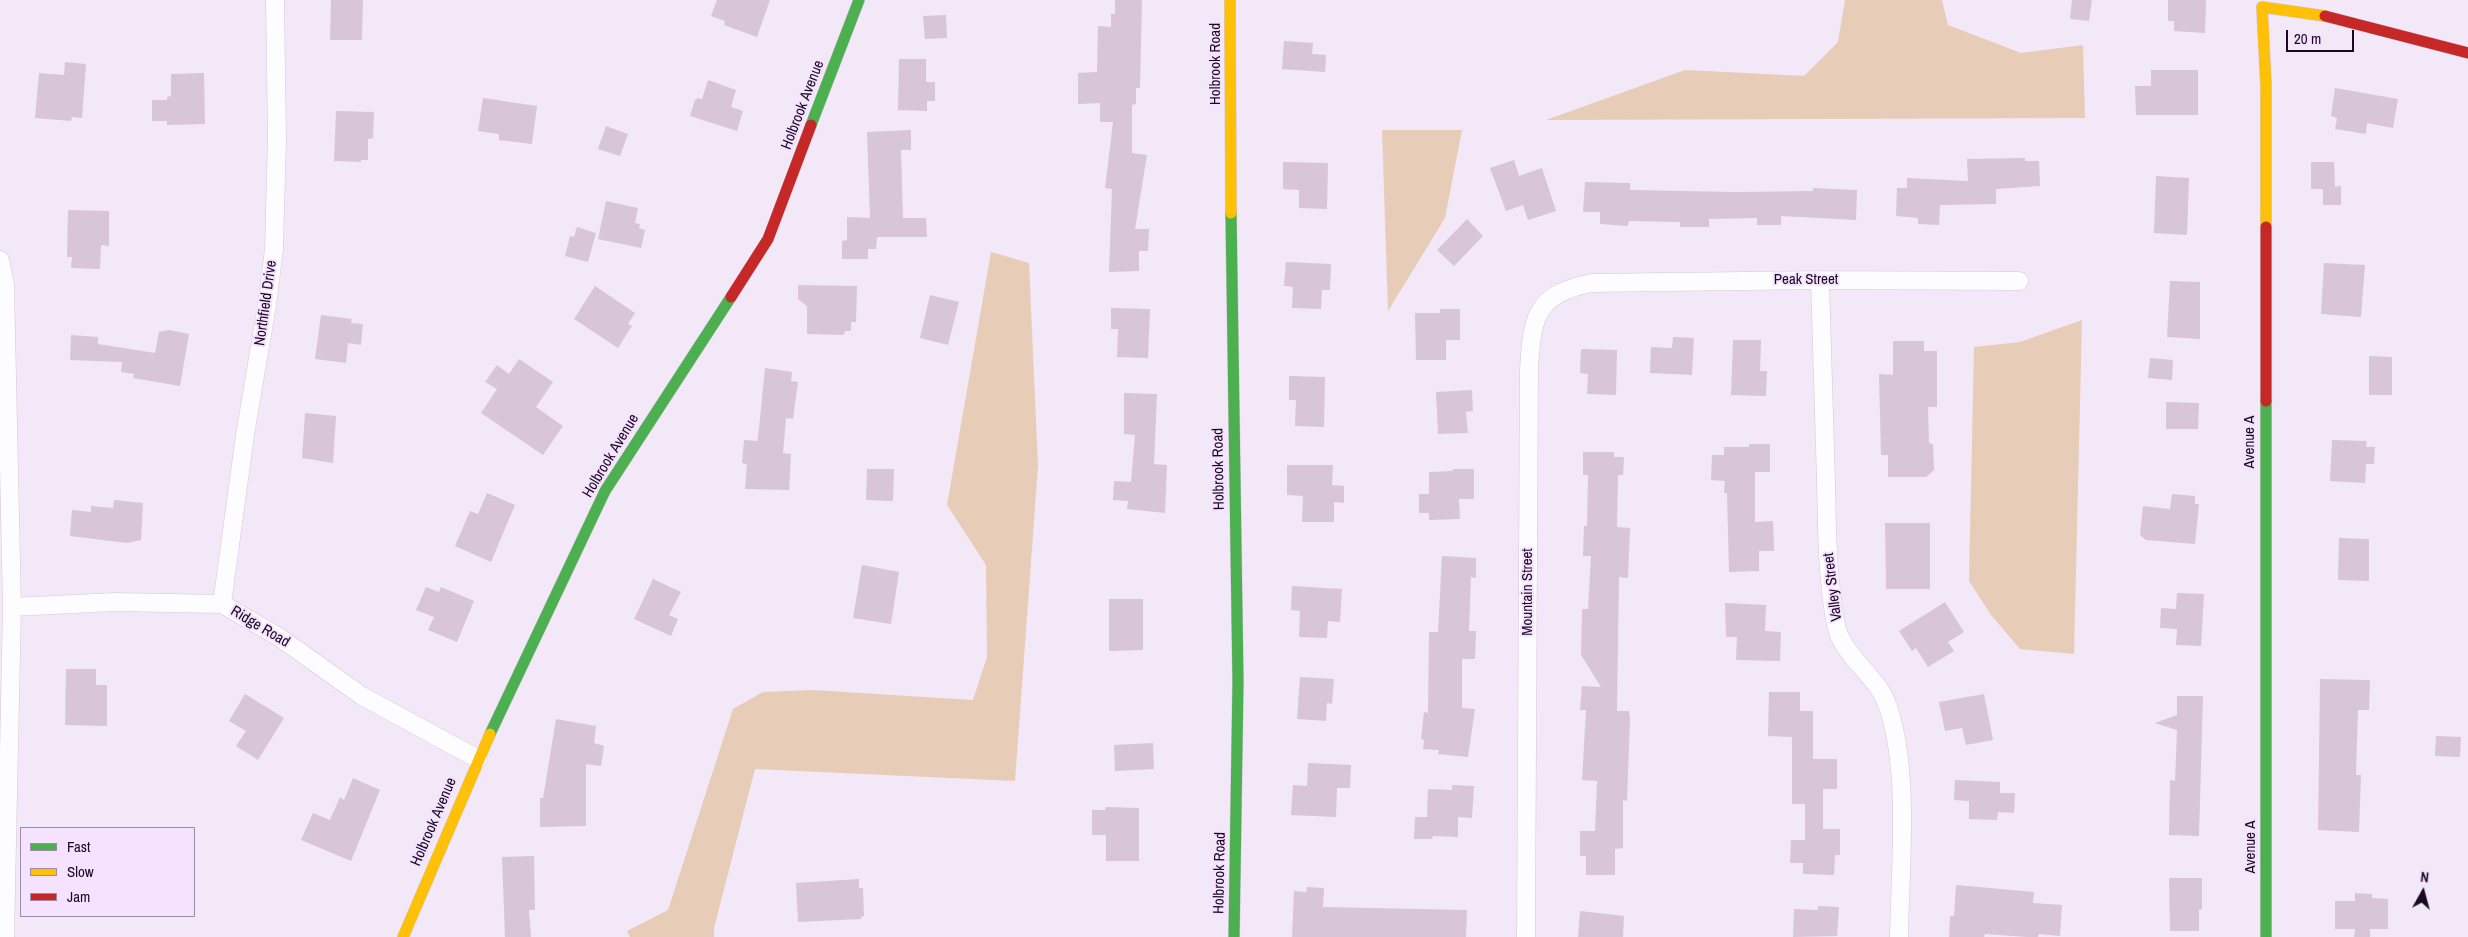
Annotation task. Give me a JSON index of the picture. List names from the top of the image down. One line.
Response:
{"streets":{"street":["Holbrook Road","Holbrook Avenue","Peak Street","Northfield Drive","Avenue A","Valley Street","Mountain Street","Ridge Road"]},"crossings":[["Holbrook Avenue","Ridge Road"],["Peak Street","Valley Street"],["Peak Street","Mountain Street"],["Northfield Drive","Ridge Road"]],"legend":["Fast","Slow","Jam"],"scale_bar":"20 m","north":"top"}
